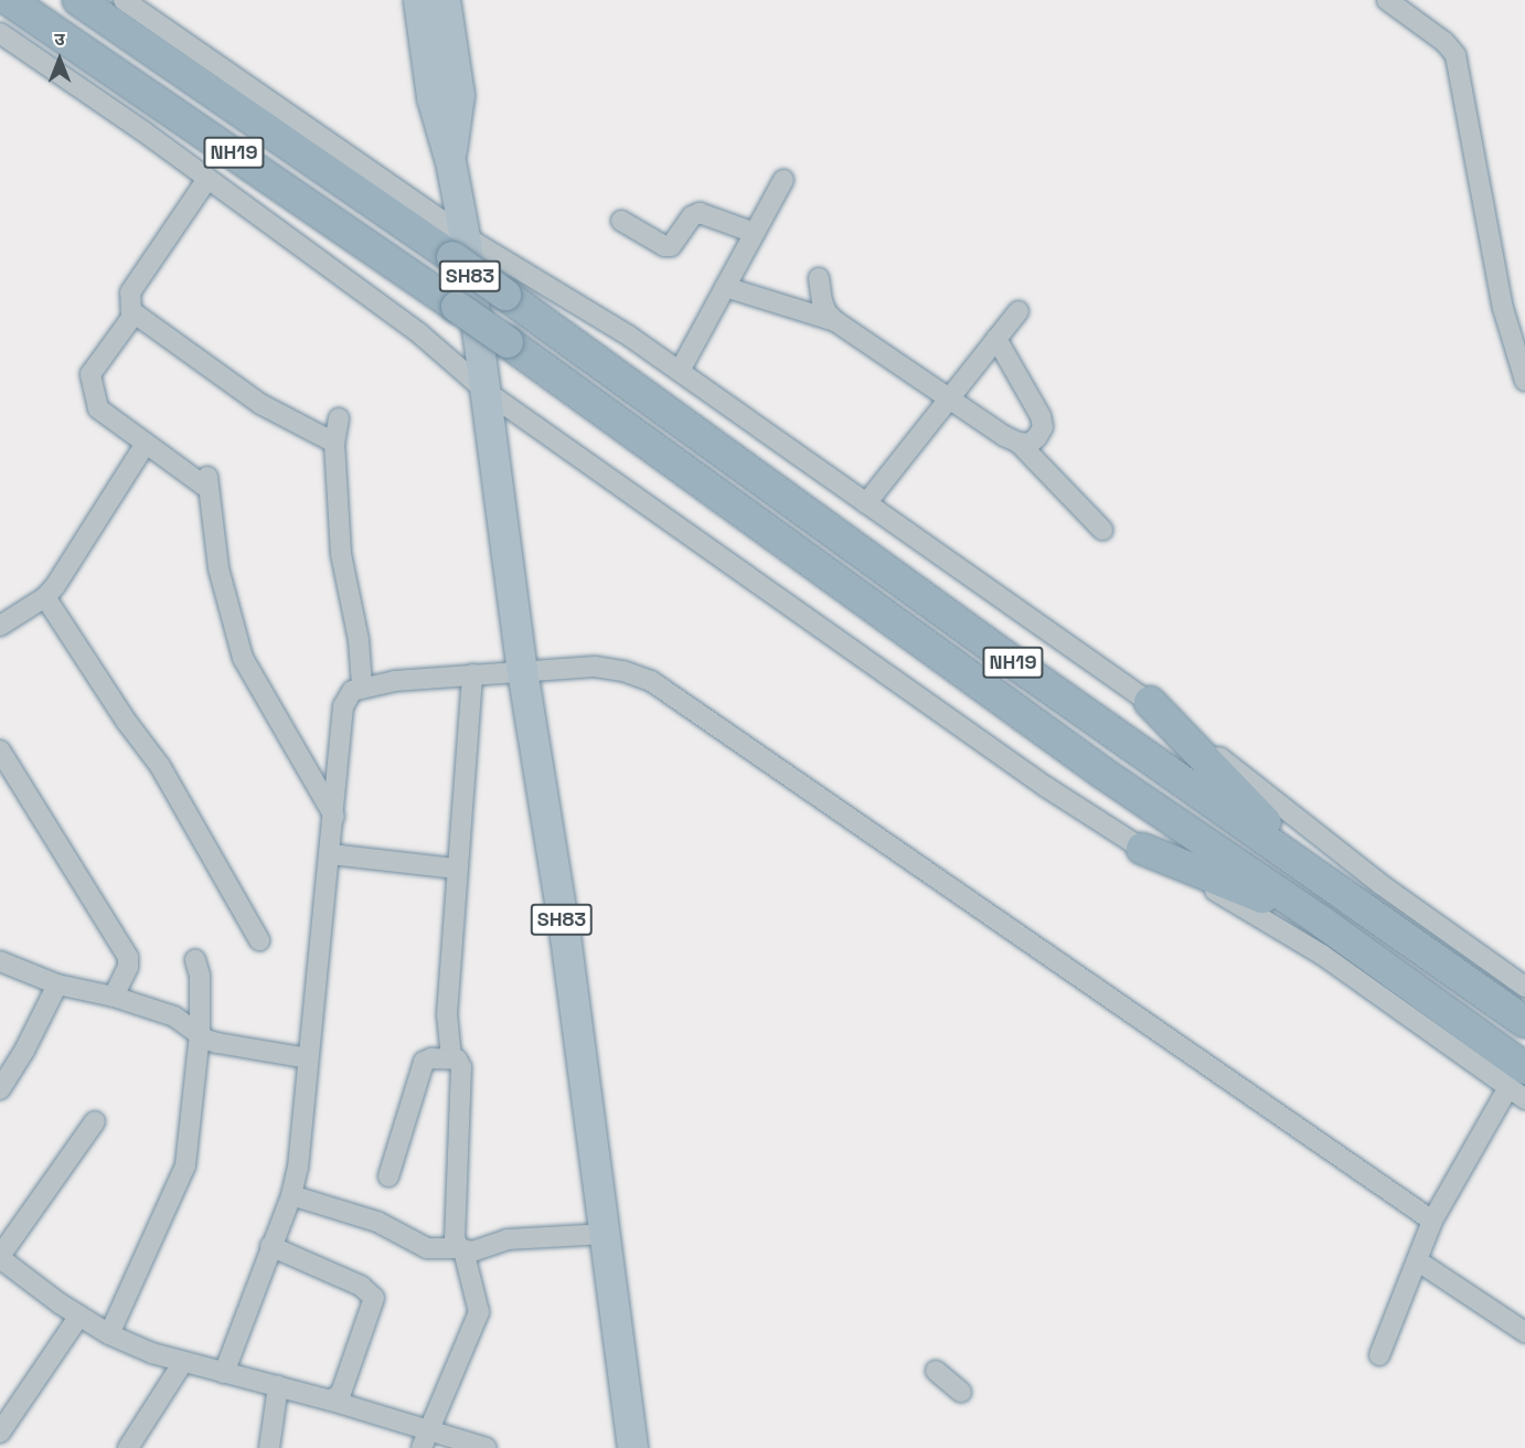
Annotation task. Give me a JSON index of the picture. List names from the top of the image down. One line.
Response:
{"streets":{"highway":["NH19"],"main road":["SH83"]},"crossings":[["NH19","SH83"]],"north":"top"}
